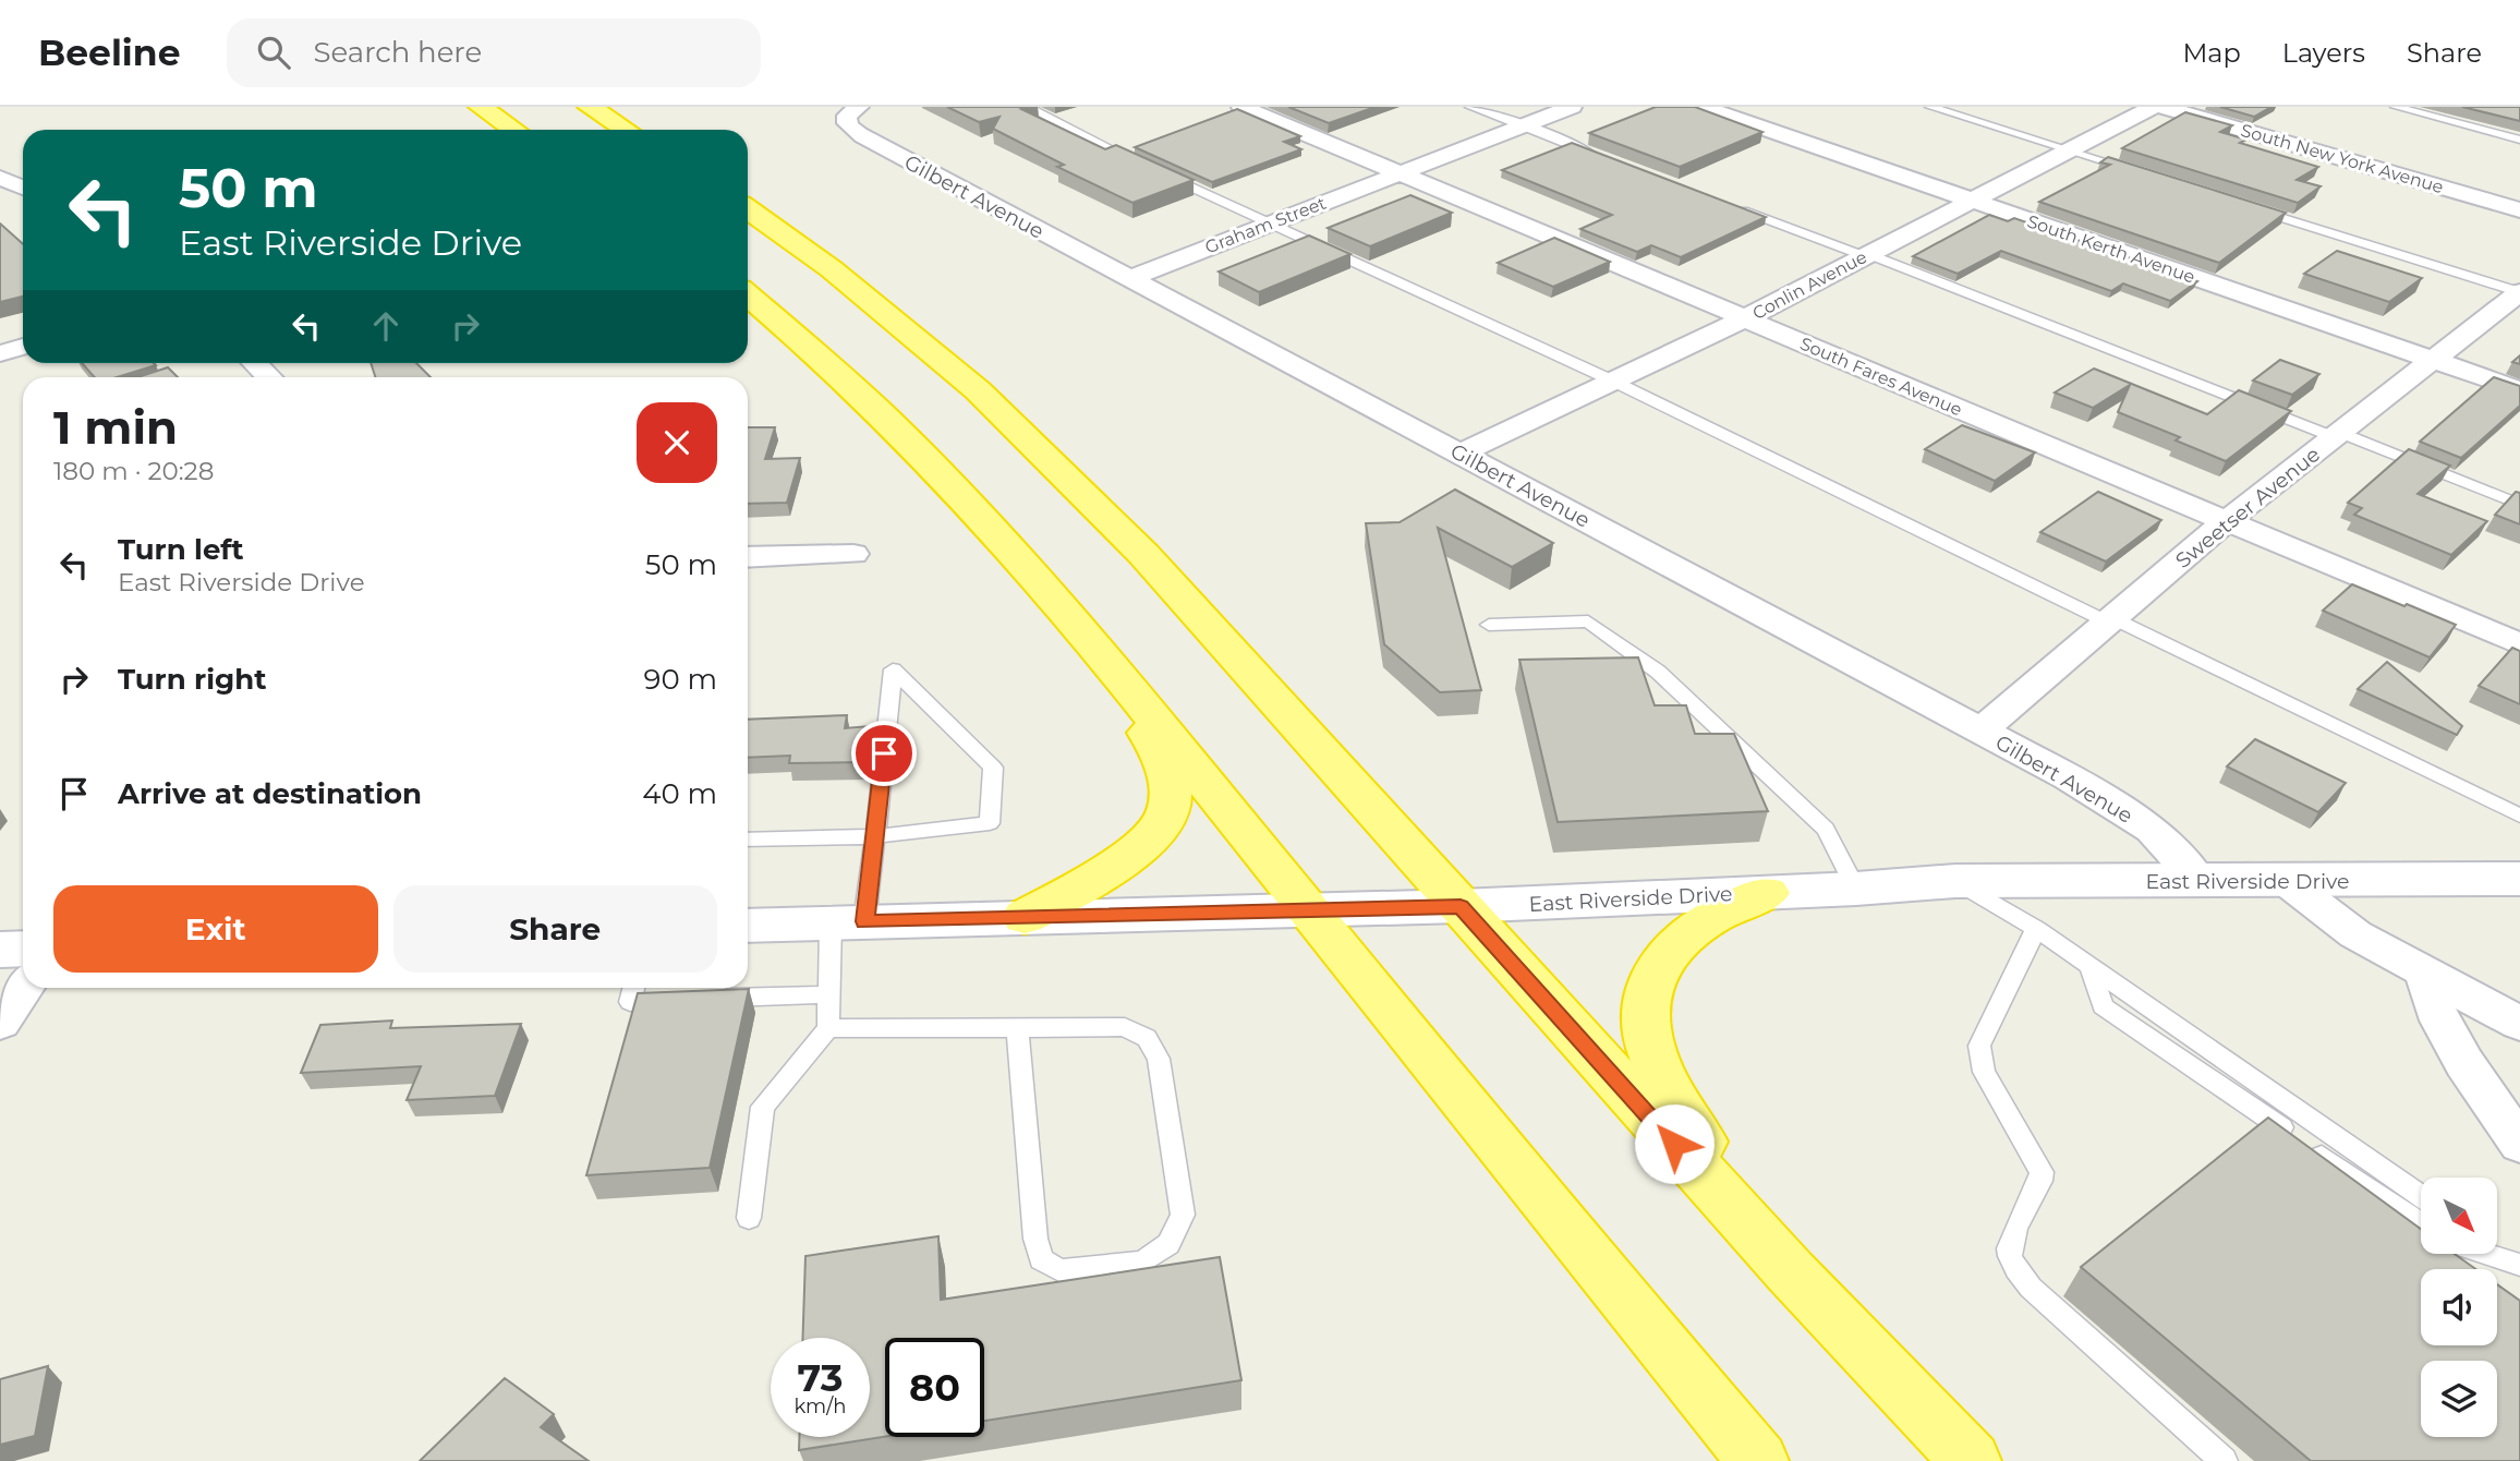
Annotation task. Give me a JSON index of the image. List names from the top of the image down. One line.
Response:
{"streets":{"street":["South New York Avenue","Gilbert Avenue","Graham Street","South Kerth Avenue","Conlin Avenue","South Fares Avenue","Sweetser Avenue","East Riverside Drive"]},"crossings":[["Gilbert Avenue","Graham Street"],["Gilbert Avenue","Conlin Avenue"],["Gilbert Avenue","Sweetser Avenue"],["Gilbert Avenue","East Riverside Drive"],["Graham Street","South Fares Avenue"],["South Kerth Avenue","Conlin Avenue"],["South Kerth Avenue","Sweetser Avenue"],["Conlin Avenue","South Fares Avenue"],["South Fares Avenue","Sweetser Avenue"]],"north":"bottom right","page":{"header":"Beeline","search":"Search here","nav":["Map","Layers","Share"],"turn":["50 m","East Riverside Drive"],"heading":["1 min","180 m · 20:28"],"list":[{"name":"Turn left","note":"East Riverside Drive","value":"50 m"},{"name":"Turn right","value":"90 m"},{"name":"Arrive at destination","value":"40 m"}],"buttons":["Exit","Share"],"speed":"73 km/h","limit":"80"}}
